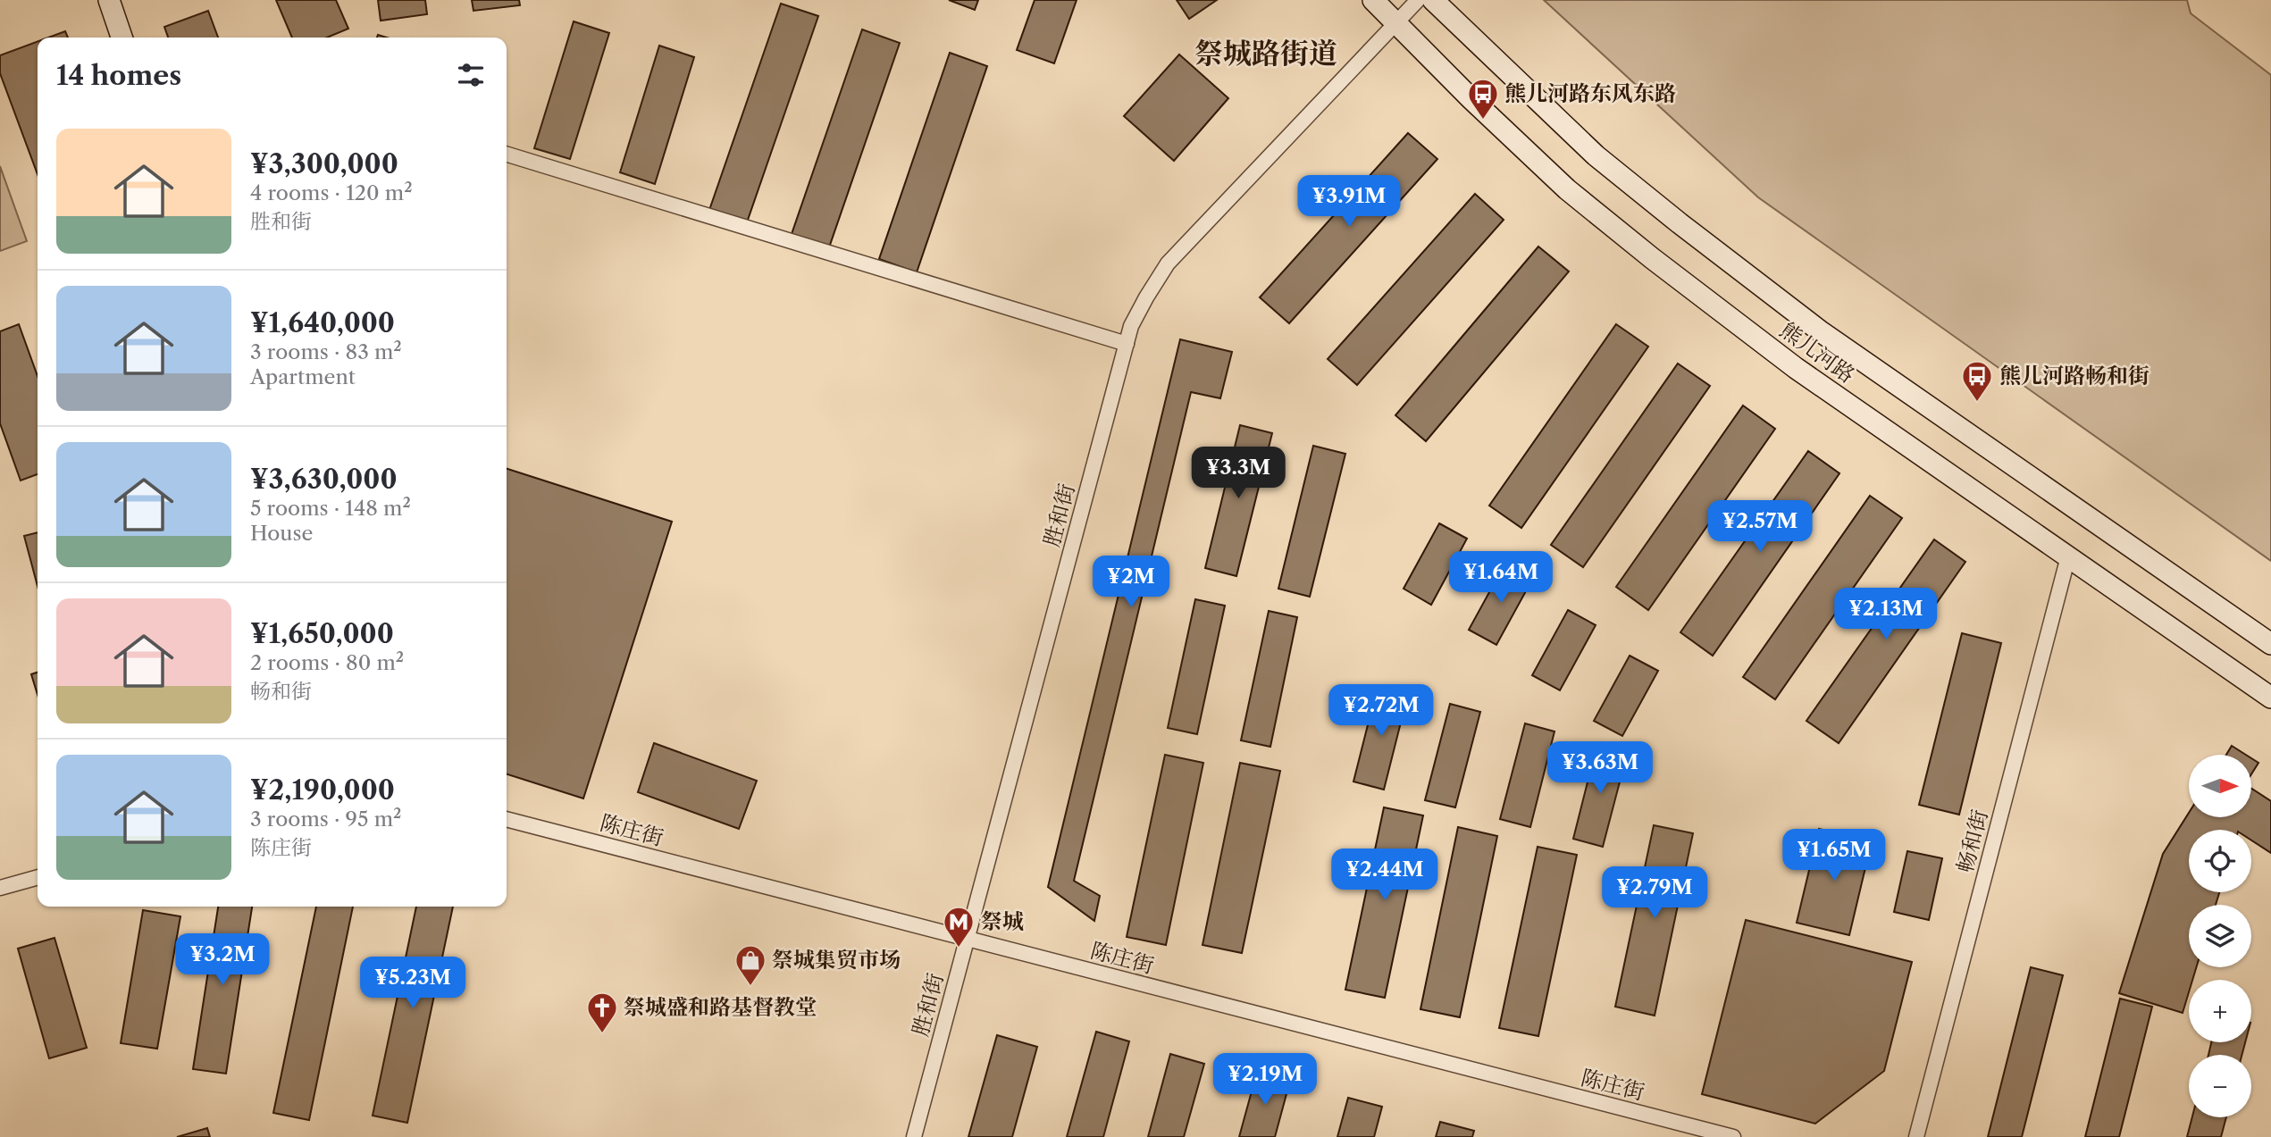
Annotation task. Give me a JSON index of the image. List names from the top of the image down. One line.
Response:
{"streets":{"street":["熊儿河路","胜和街","陈庄街","畅和街"]},"crossings":[["熊儿河路","胜和街"],["熊儿河路","畅和街"],["胜和街","陈庄街"]],"districts":["祭城路街道"],"places":{"bus stop":["熊儿河路东风东路","熊儿河路畅和街"],"metro station":["祭城"],"shop":["祭城集贸市场"],"church":["祭城盛和路基督教堂"]},"north":"right","page":{"heading":"14 homes","list":[{"name":"¥3,300,000","note":"4 rooms · 120 m² · 胜和街"},{"name":"¥1,640,000","note":"3 rooms · 83 m² · Apartment"},{"name":"¥3,630,000","note":"5 rooms · 148 m² · House"},{"name":"¥1,650,000","note":"2 rooms · 80 m² · 畅和街"},{"name":"¥2,190,000","note":"3 rooms · 95 m² · 陈庄街"}],"price":["¥3.91M","¥3.3M","¥2.57M","¥1.64M","¥2M","¥2.13M","¥2.72M","¥3.63M","¥1.65M","¥2.44M","¥2.79M","¥3.2M","¥5.23M","¥2.19M"],"map_buttons":["+","−"]}}
